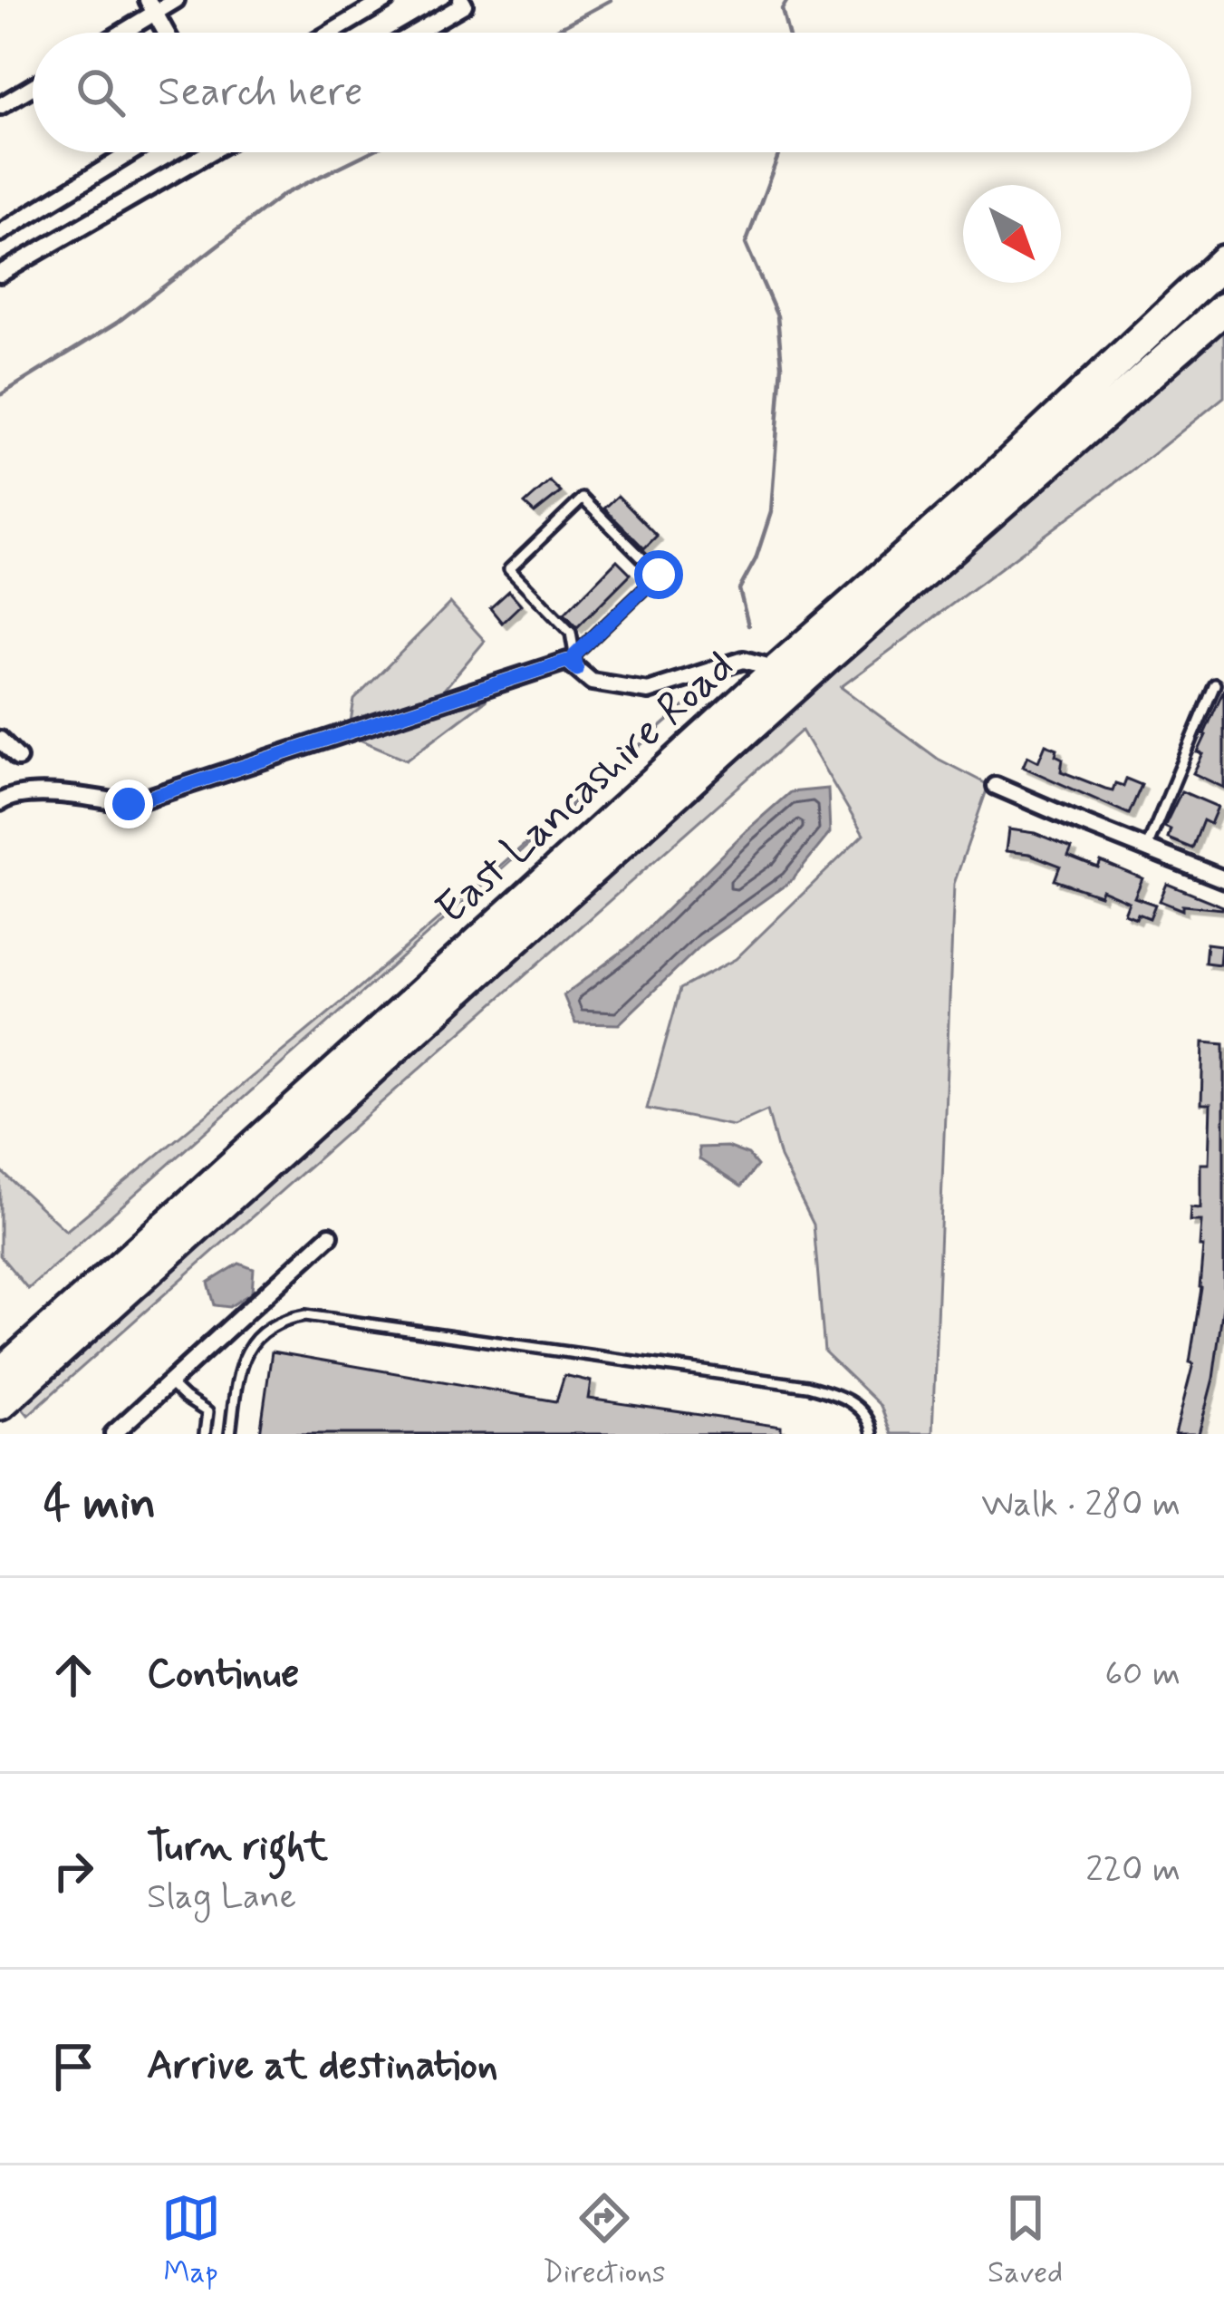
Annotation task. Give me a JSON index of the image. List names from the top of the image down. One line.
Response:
{"streets":{"highway":["East Lancashire Road"]},"north":"bottom right","page":{"search":"Search here","heading":["4 min","Walk · 280 m"],"list":[["Continue","60 m"],["Turn right","Slag Lane","220 m"],"Arrive at destination"],"nav":["Map","Directions","Saved"]}}
